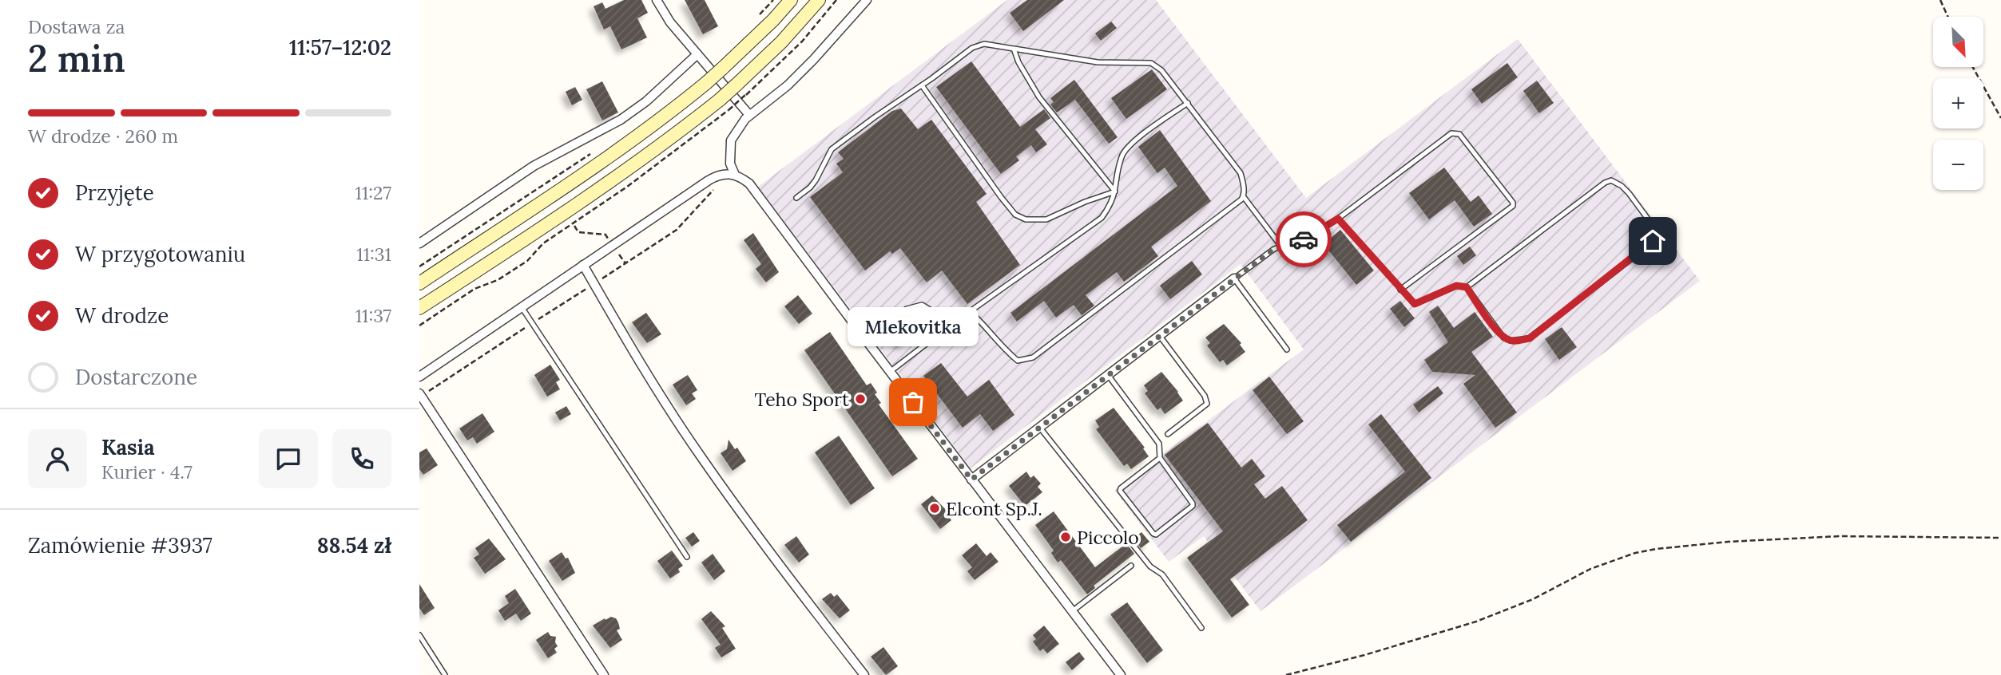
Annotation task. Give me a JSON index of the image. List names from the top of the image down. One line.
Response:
{"places":["Teho Sport","Mlekovitka","Elcont Sp.J.","Piccolo"],"north":"bottom right","page":{"heading":["2 min","Dostawa za","11:57–12:02"],"panel":["Kasia","Kurier · 4.7","Zamówienie #3937","88.54 zł"],"map_buttons":["+","−"],"bar":"W drodze · 260 m","list":[["Przyjęte","11:27"],["W przygotowaniu","11:31"],["W drodze","11:37"],"Dostarczone"],"bubble":"Mlekovitka"}}
